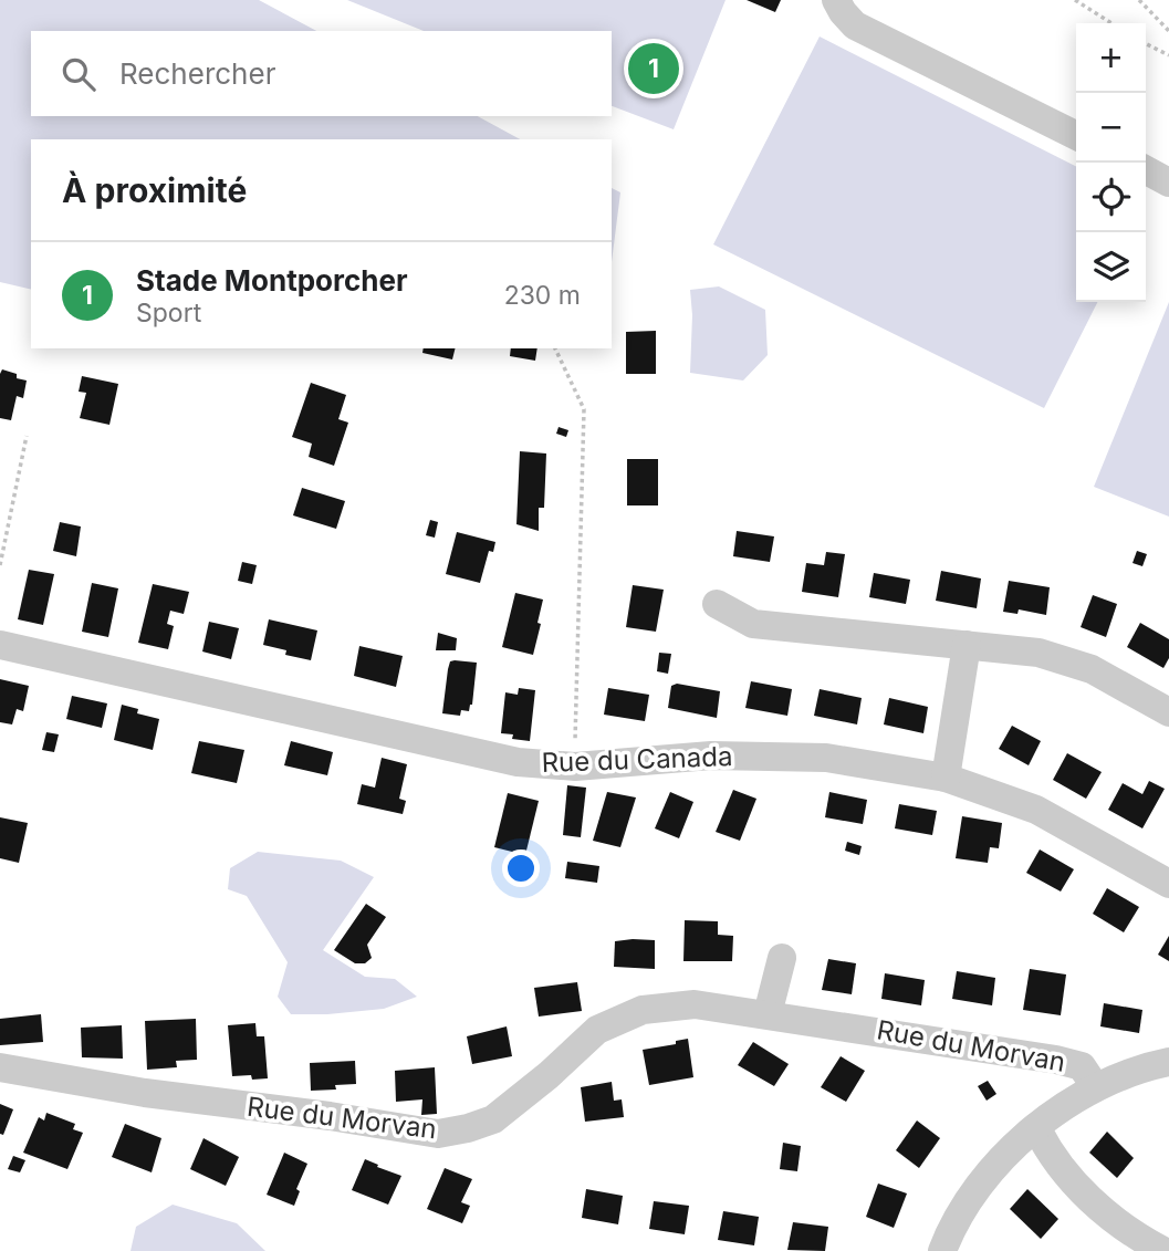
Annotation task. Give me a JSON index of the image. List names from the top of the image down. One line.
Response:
{"streets":{"street":["Rue du Canada","Rue du Morvan"]},"page":{"map_buttons":["+","−"],"search":"Rechercher","pins":"1","heading":"À proximité","list":[{"mark":"1","name":"Stade Montporcher","note":"Sport","value":"230 m"}]}}
